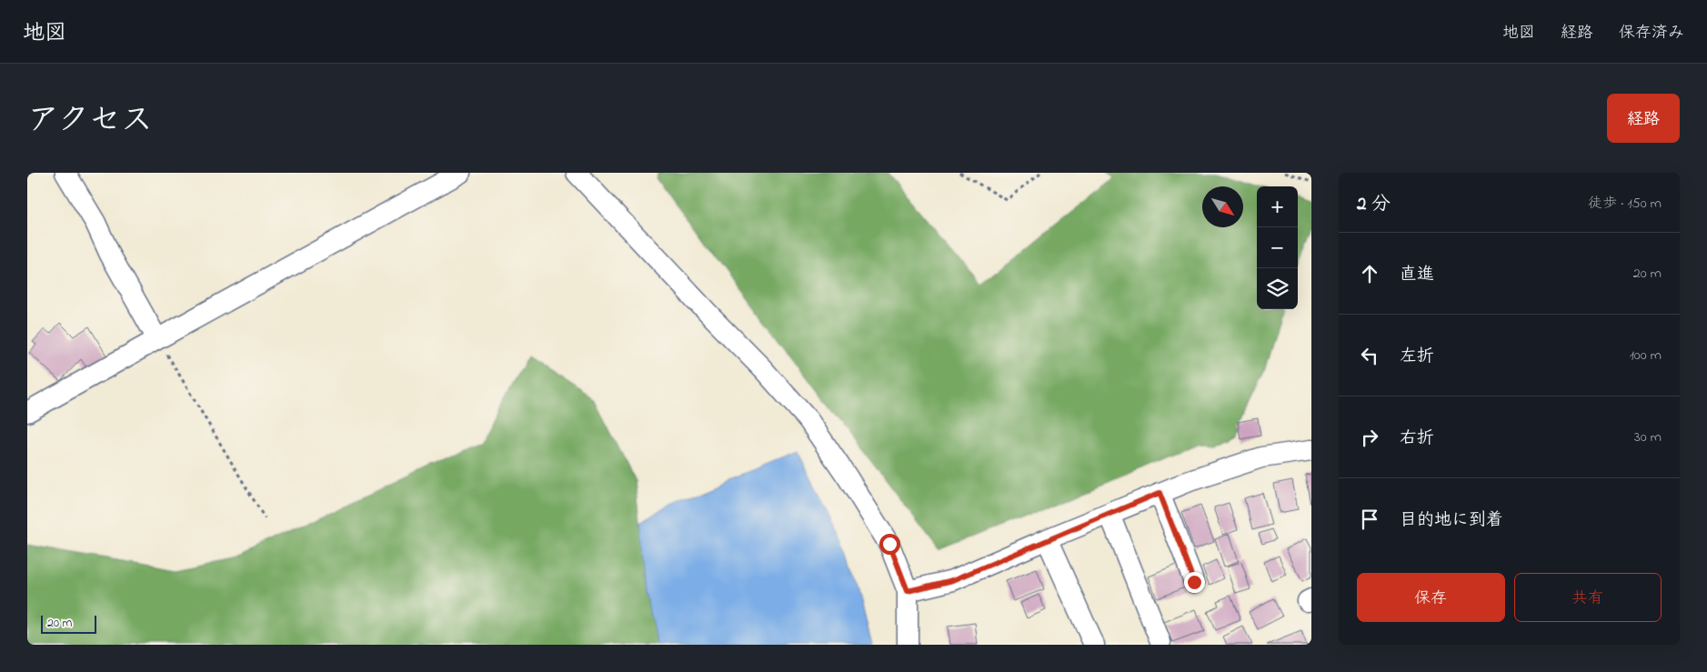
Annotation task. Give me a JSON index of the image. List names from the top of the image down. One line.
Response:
{"scale_bar":"20 m","north":"bottom right","page":{"header":"地図","nav":["地図","経路","保存済み"],"title":"アクセス","buttons":["経路",["保存","共有"]],"heading":["2 分","徒歩 · 150 m"],"map_buttons":["+","−"],"list":[["直進","20 m"],["左折","100 m"],["右折","30 m"],"目的地に到着"],"scale":"20 m"}}
